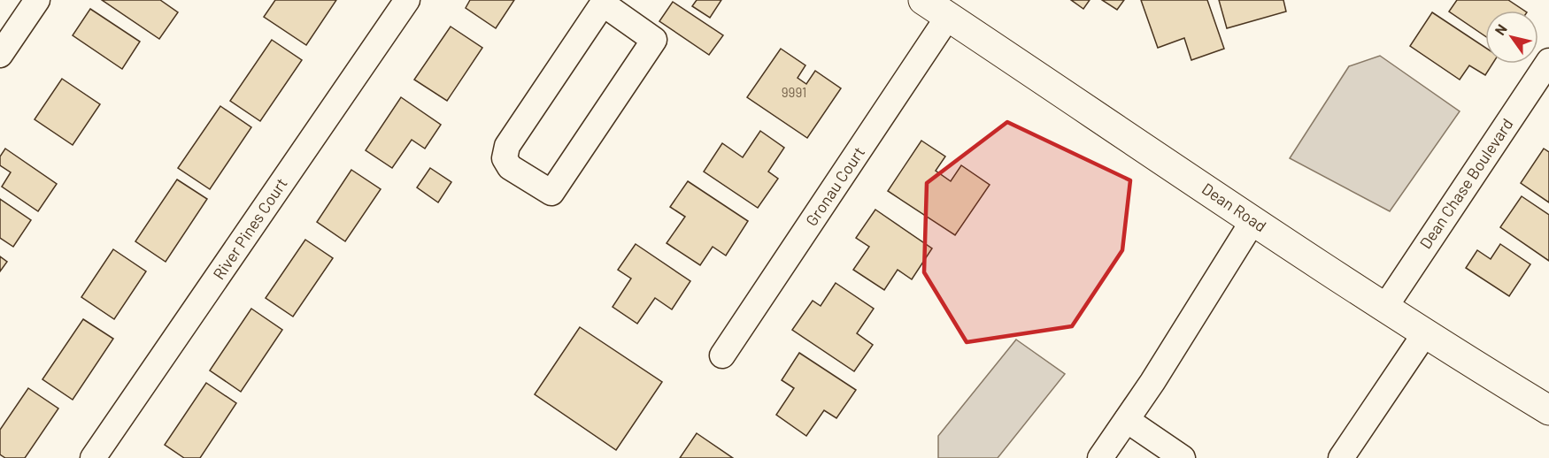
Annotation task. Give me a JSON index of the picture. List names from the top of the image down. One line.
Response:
{"streets":{"main road":["Dean Road"],"street":["Dean Chase Boulevard","Gronau Court","River Pines Court"]},"crossings":[["Dean Chase Boulevard","Dean Road"],["Gronau Court","Dean Road"]],"house_numbers":["9991"],"north":"top left"}
